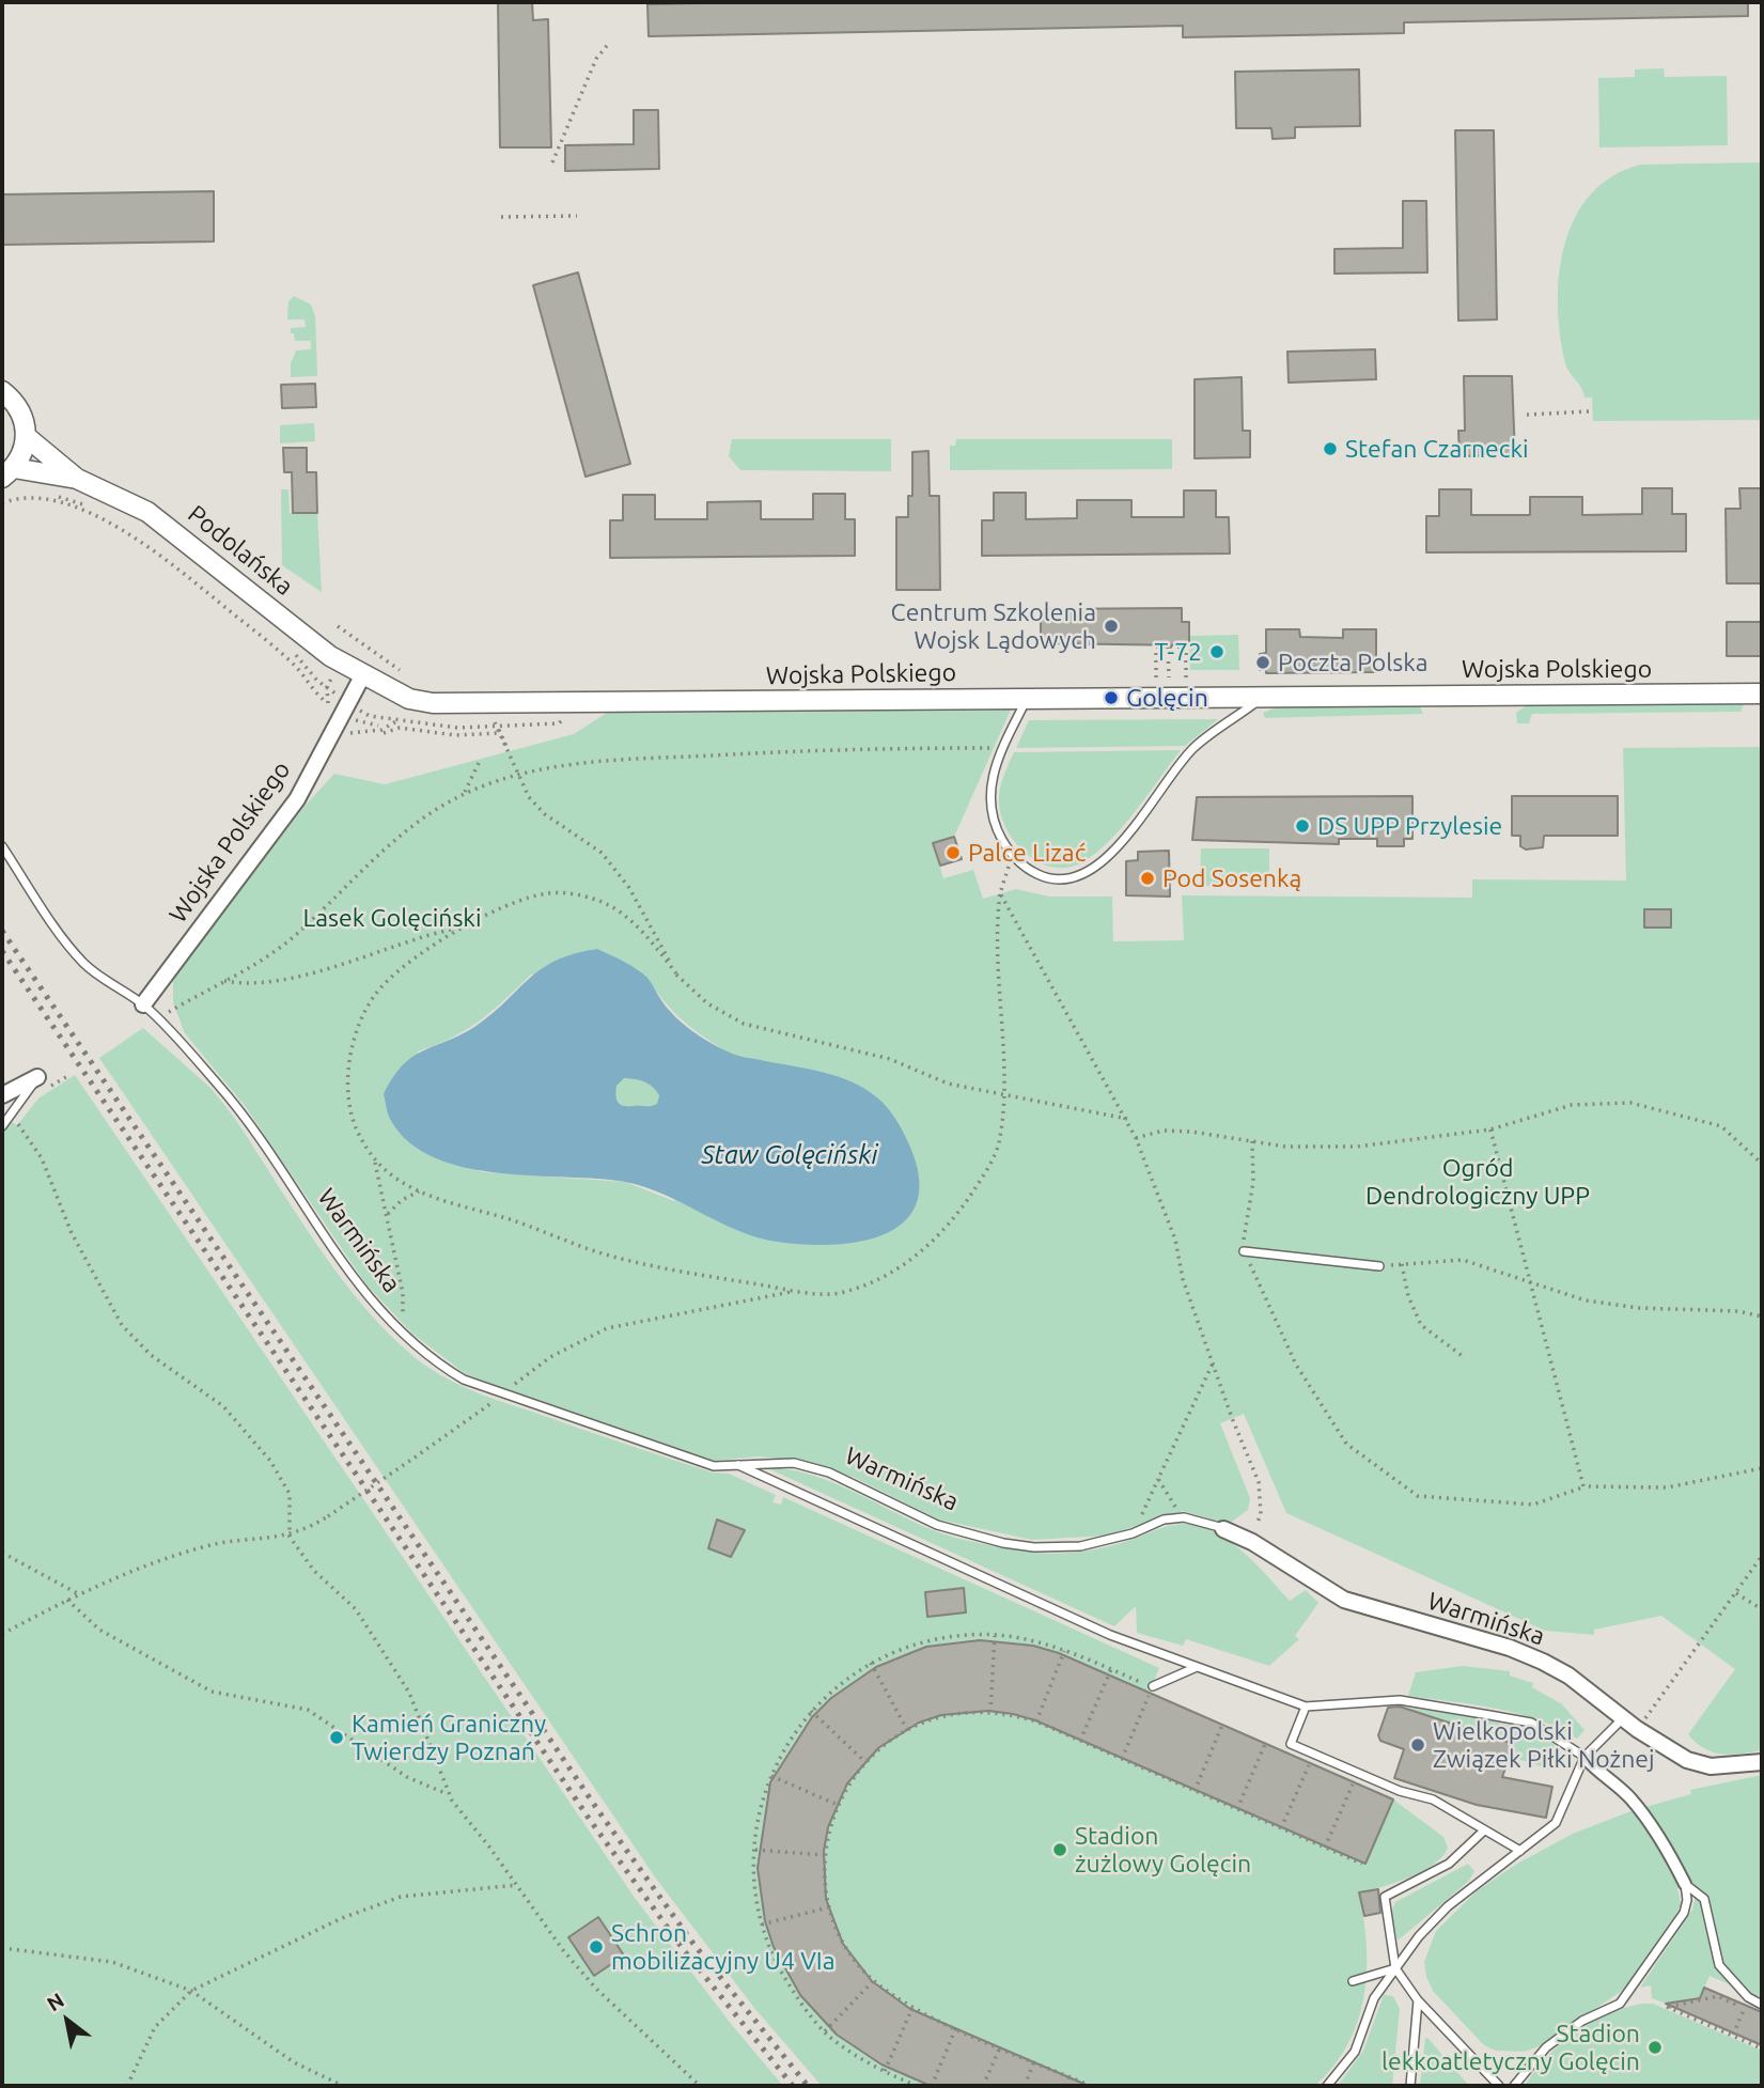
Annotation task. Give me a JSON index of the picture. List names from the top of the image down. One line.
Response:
{"streets":{"street":["Podolańska","Wojska Polskiego","Warmińska"]},"crossings":[["Podolańska","Wojska Polskiego"],["Wojska Polskiego","Warmińska"]],"water":["Staw Golęciński"],"parks":["Lasek Golęciński","Ogród Dendrologiczny UPP"],"places":["Stefan Czarnecki","Centrum Szkolenia Wojsk Lądowych","T-72","Poczta Polska","Golęcin","DS UPP Przylesie","Palce Lizać","Pod Sosenką","Kamień Graniczny Twierdzy Poznań","Wielkopolski Związek Piłki Nożnej","Stadion żużlowy Golęcin","Schron mobilizacyjny U4 VIa","Stadion lekkoatletyczny Golęcin"],"north":"top left"}
